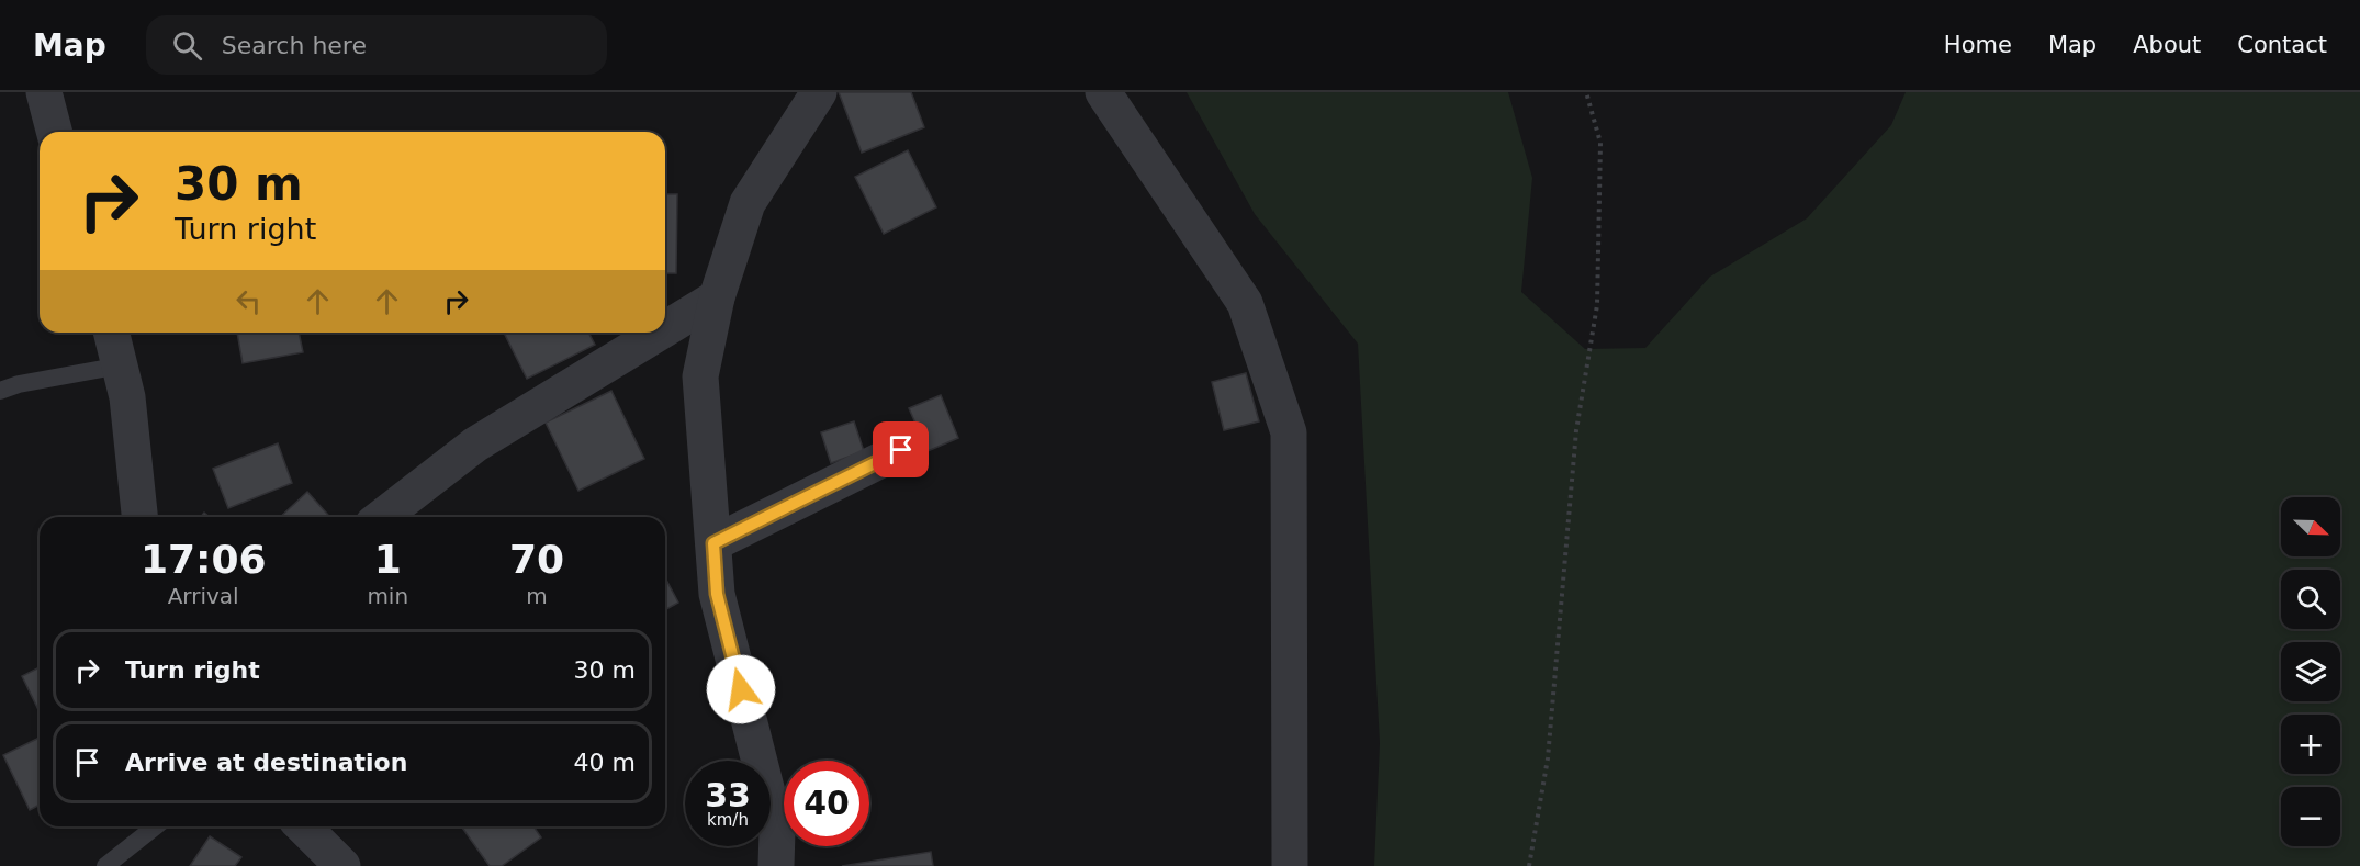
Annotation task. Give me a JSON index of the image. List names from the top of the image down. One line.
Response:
{"north":"bottom right","page":{"header":"Map","search":"Search here","nav":["Home","Map","About","Contact"],"turn":["30 m","Turn right"],"map_buttons":["+","−"],"eta":["17:06","Arrival","1","min","70","m"],"list":[{"name":"Turn right","value":"30 m"},{"name":"Arrive at destination","value":"40 m"}],"speed":"33 km/h","limit":"40"}}
